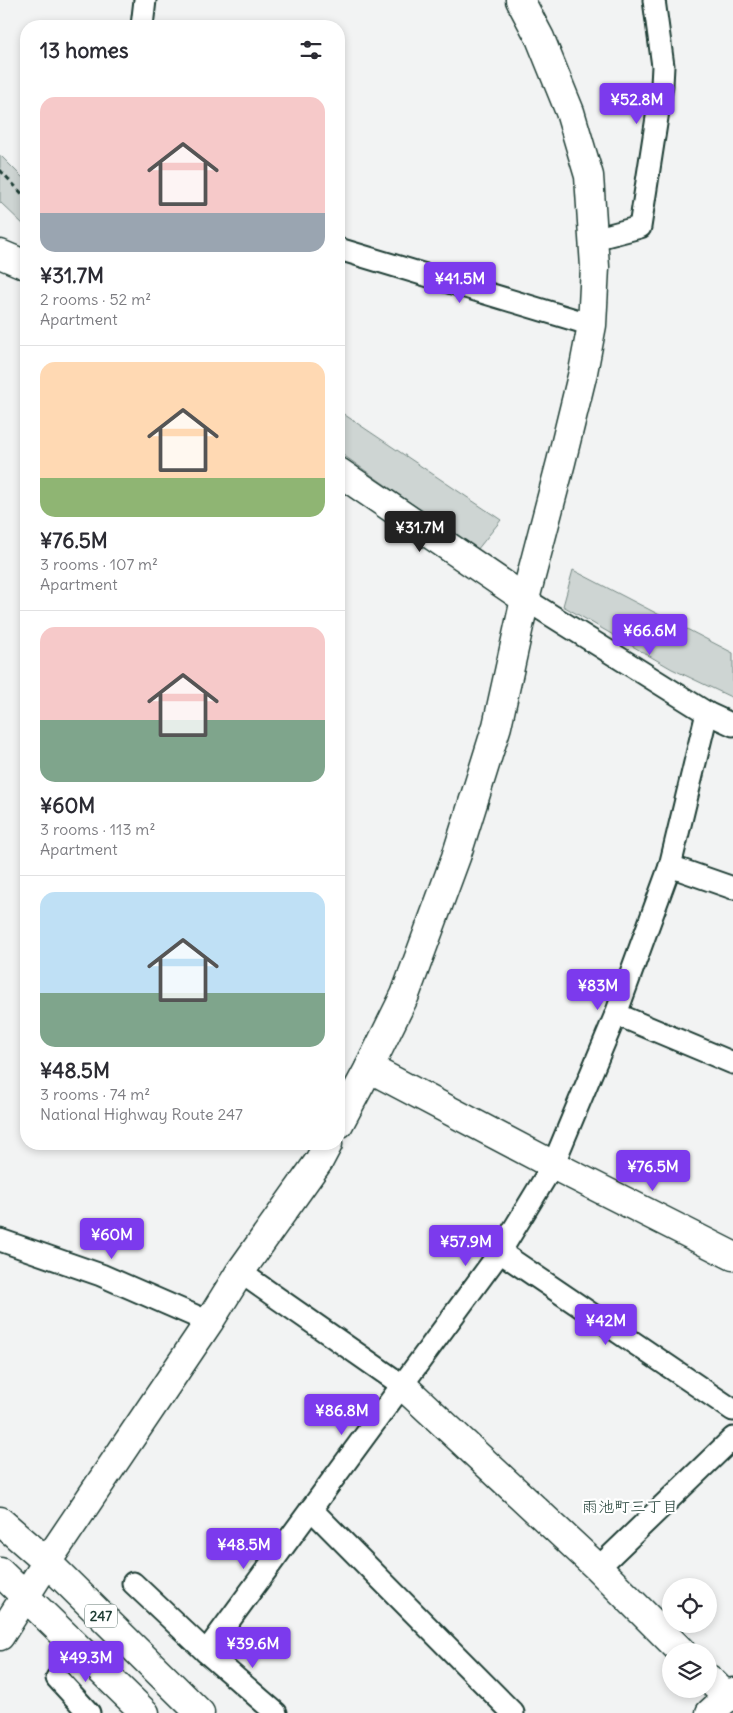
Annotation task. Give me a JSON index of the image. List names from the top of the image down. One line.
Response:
{"streets":{"main road":["247"]},"districts":["雨池町三丁目"],"page":{"heading":"13 homes","list":[{"name":"¥31.7M","note":"2 rooms · 52 m² · Apartment"},{"name":"¥76.5M","note":"3 rooms · 107 m² · Apartment"},{"name":"¥60M","note":"3 rooms · 113 m² · Apartment"},{"name":"¥48.5M","note":"3 rooms · 74 m² · National Highway Route 247"}],"price":["¥52.8M","¥41.5M","¥31.7M","¥66.6M","¥83M","¥76.5M","¥60M","¥57.9M","¥42M","¥86.8M","¥48.5M","¥39.6M","¥49.3M"]}}
